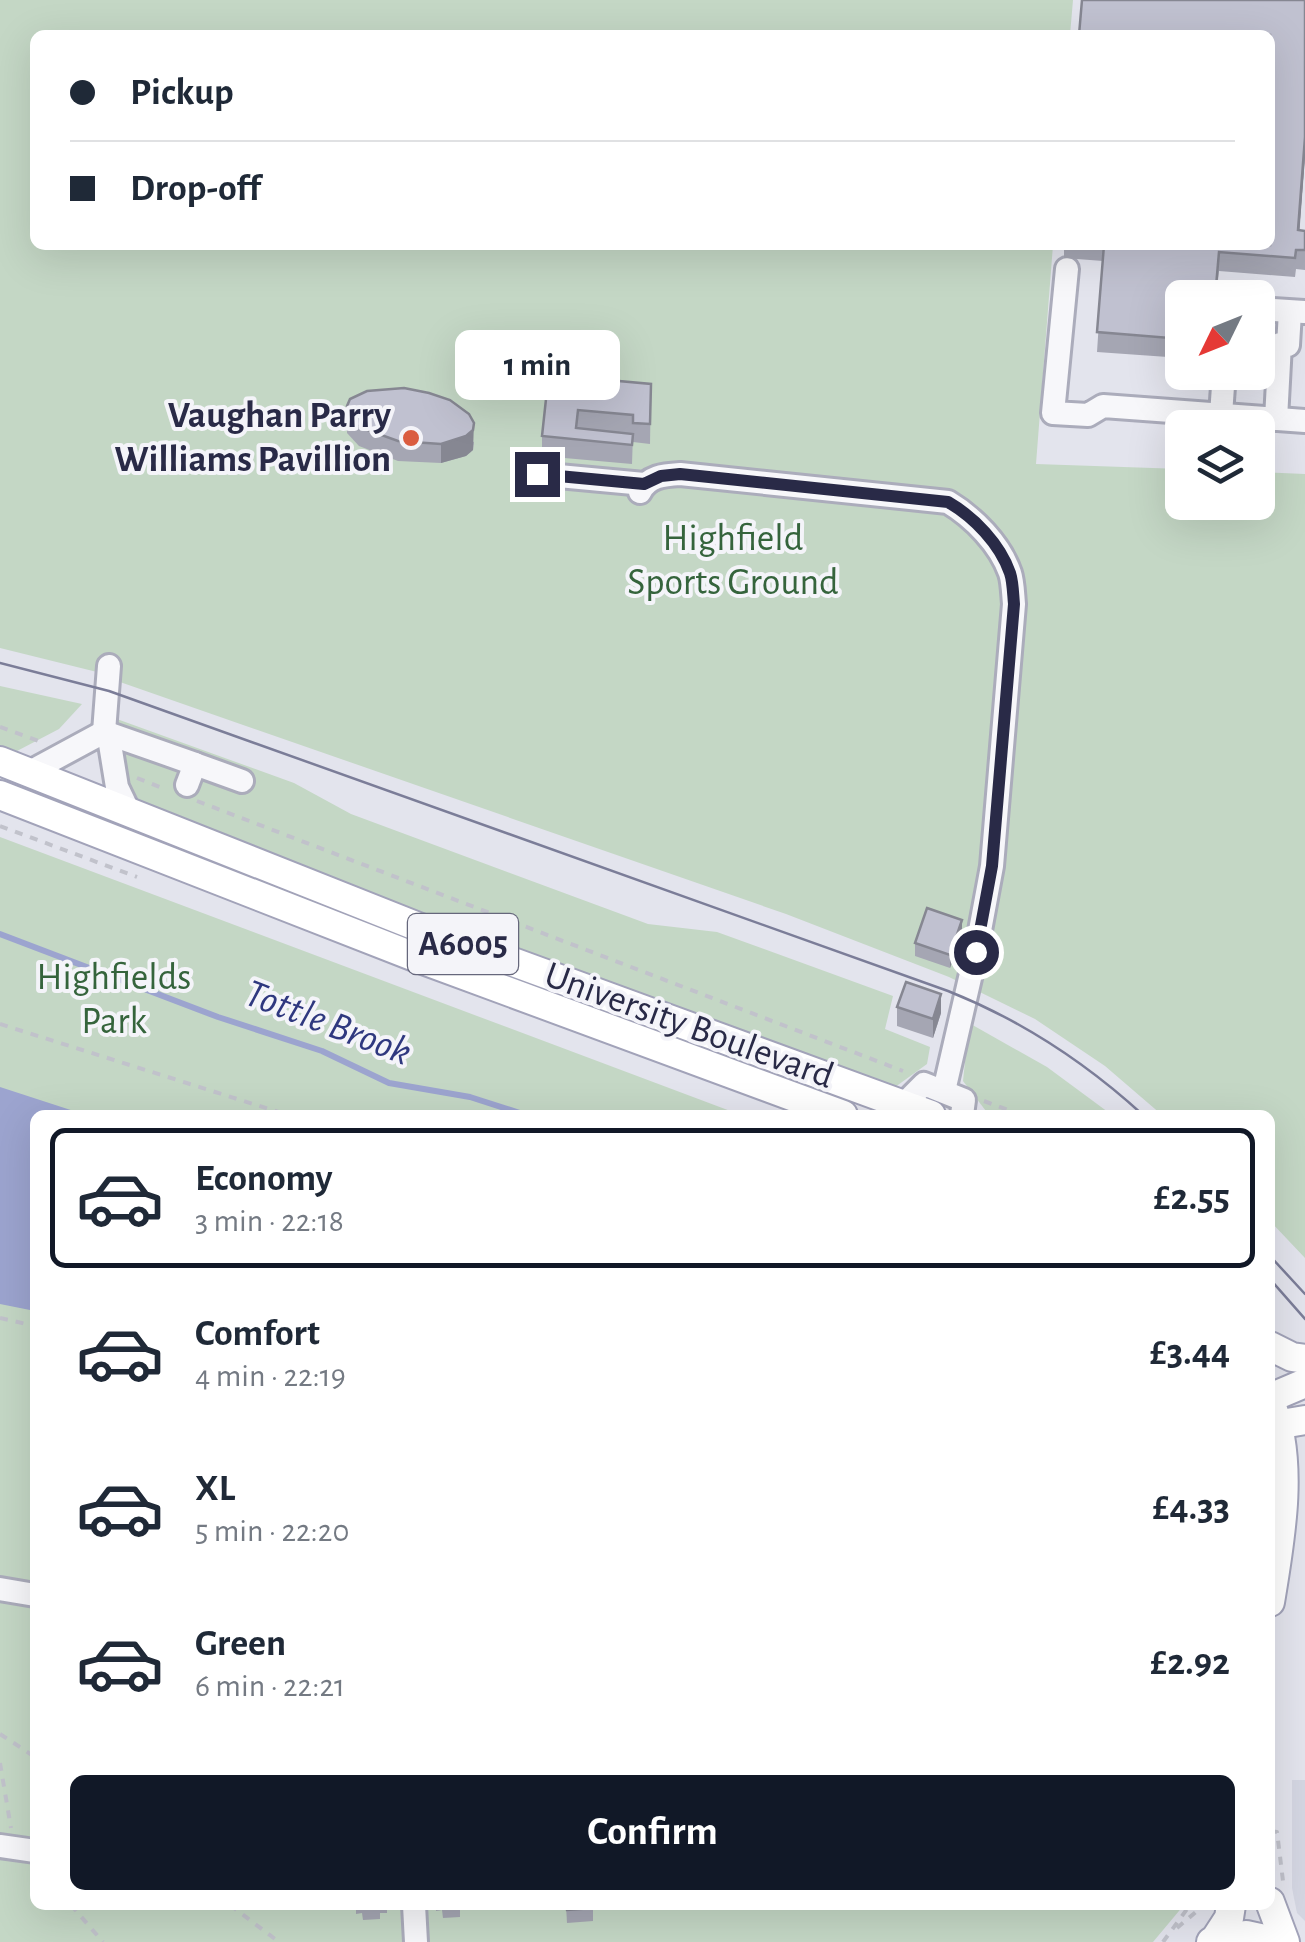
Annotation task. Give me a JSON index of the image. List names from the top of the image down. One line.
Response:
{"streets":{"main road":["A6005","University Boulevard"]},"water":["Tottle Brook"],"parks":["Highfield Sports Ground","Highfields Park"],"places":["Vaughan Parry Williams Pavillion"],"north":"bottom left","page":{"banner":["Pickup","Drop-off"],"bubble":"1 min","list":[{"name":"Economy","note":"3 min · 22:18","value":"£2.55"},{"name":"Comfort","note":"4 min · 22:19","value":"£3.44"},{"name":"XL","note":"5 min · 22:20","value":"£4.33"},{"name":"Green","note":"6 min · 22:21","value":"£2.92"}],"buttons":"Confirm"}}
